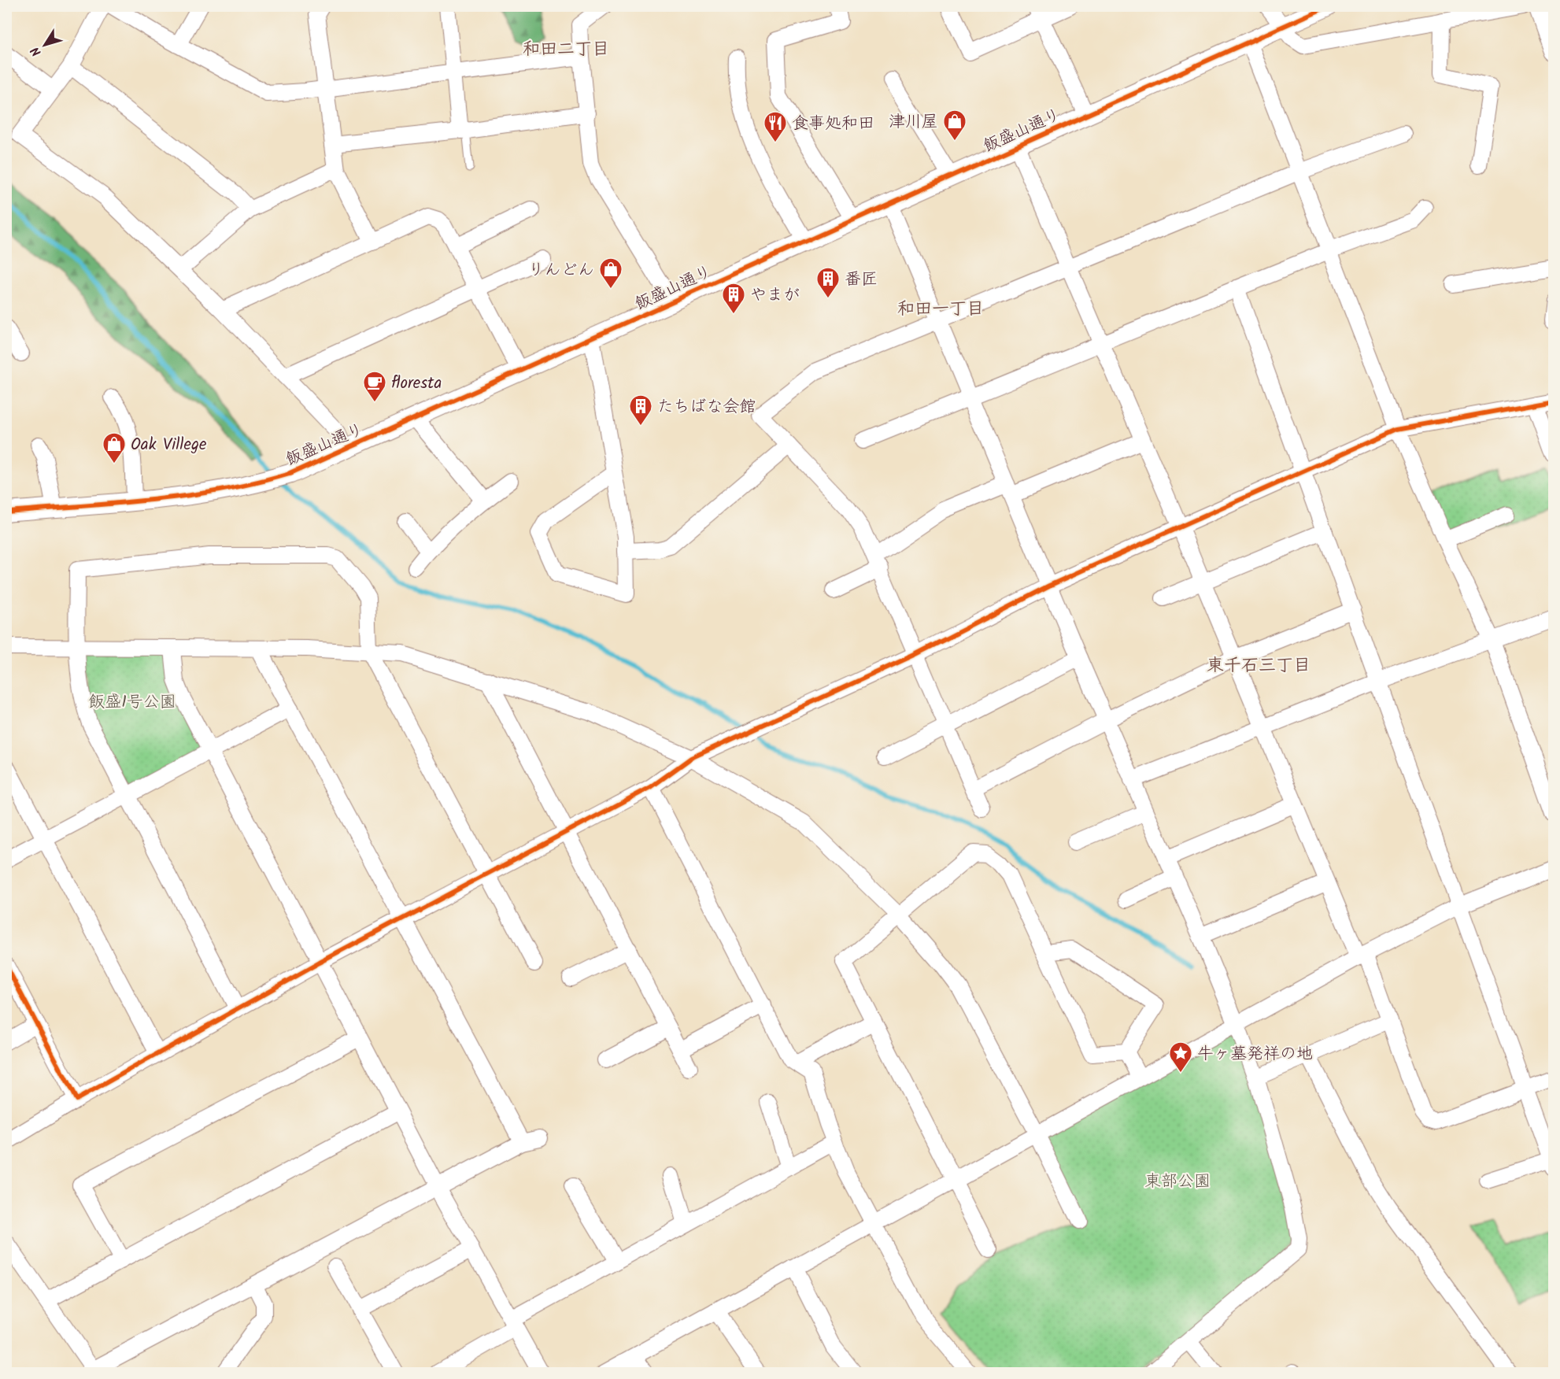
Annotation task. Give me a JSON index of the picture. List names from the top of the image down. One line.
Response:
{"streets":{"street":["飯盛山通り"]},"districts":["和田二丁目","和田一丁目","東千石三丁目"],"parks":["飯盛1号公園","東部公園"],"places":{"shop":["津川屋","りんどん","Oak Villege"],"restaurant":["食事処和田"],"building":["番匠","やまが","たちばな会館"],"cafe":["floresta"],"place":["牛ヶ墓発祥の地"]},"north":"bottom left"}
